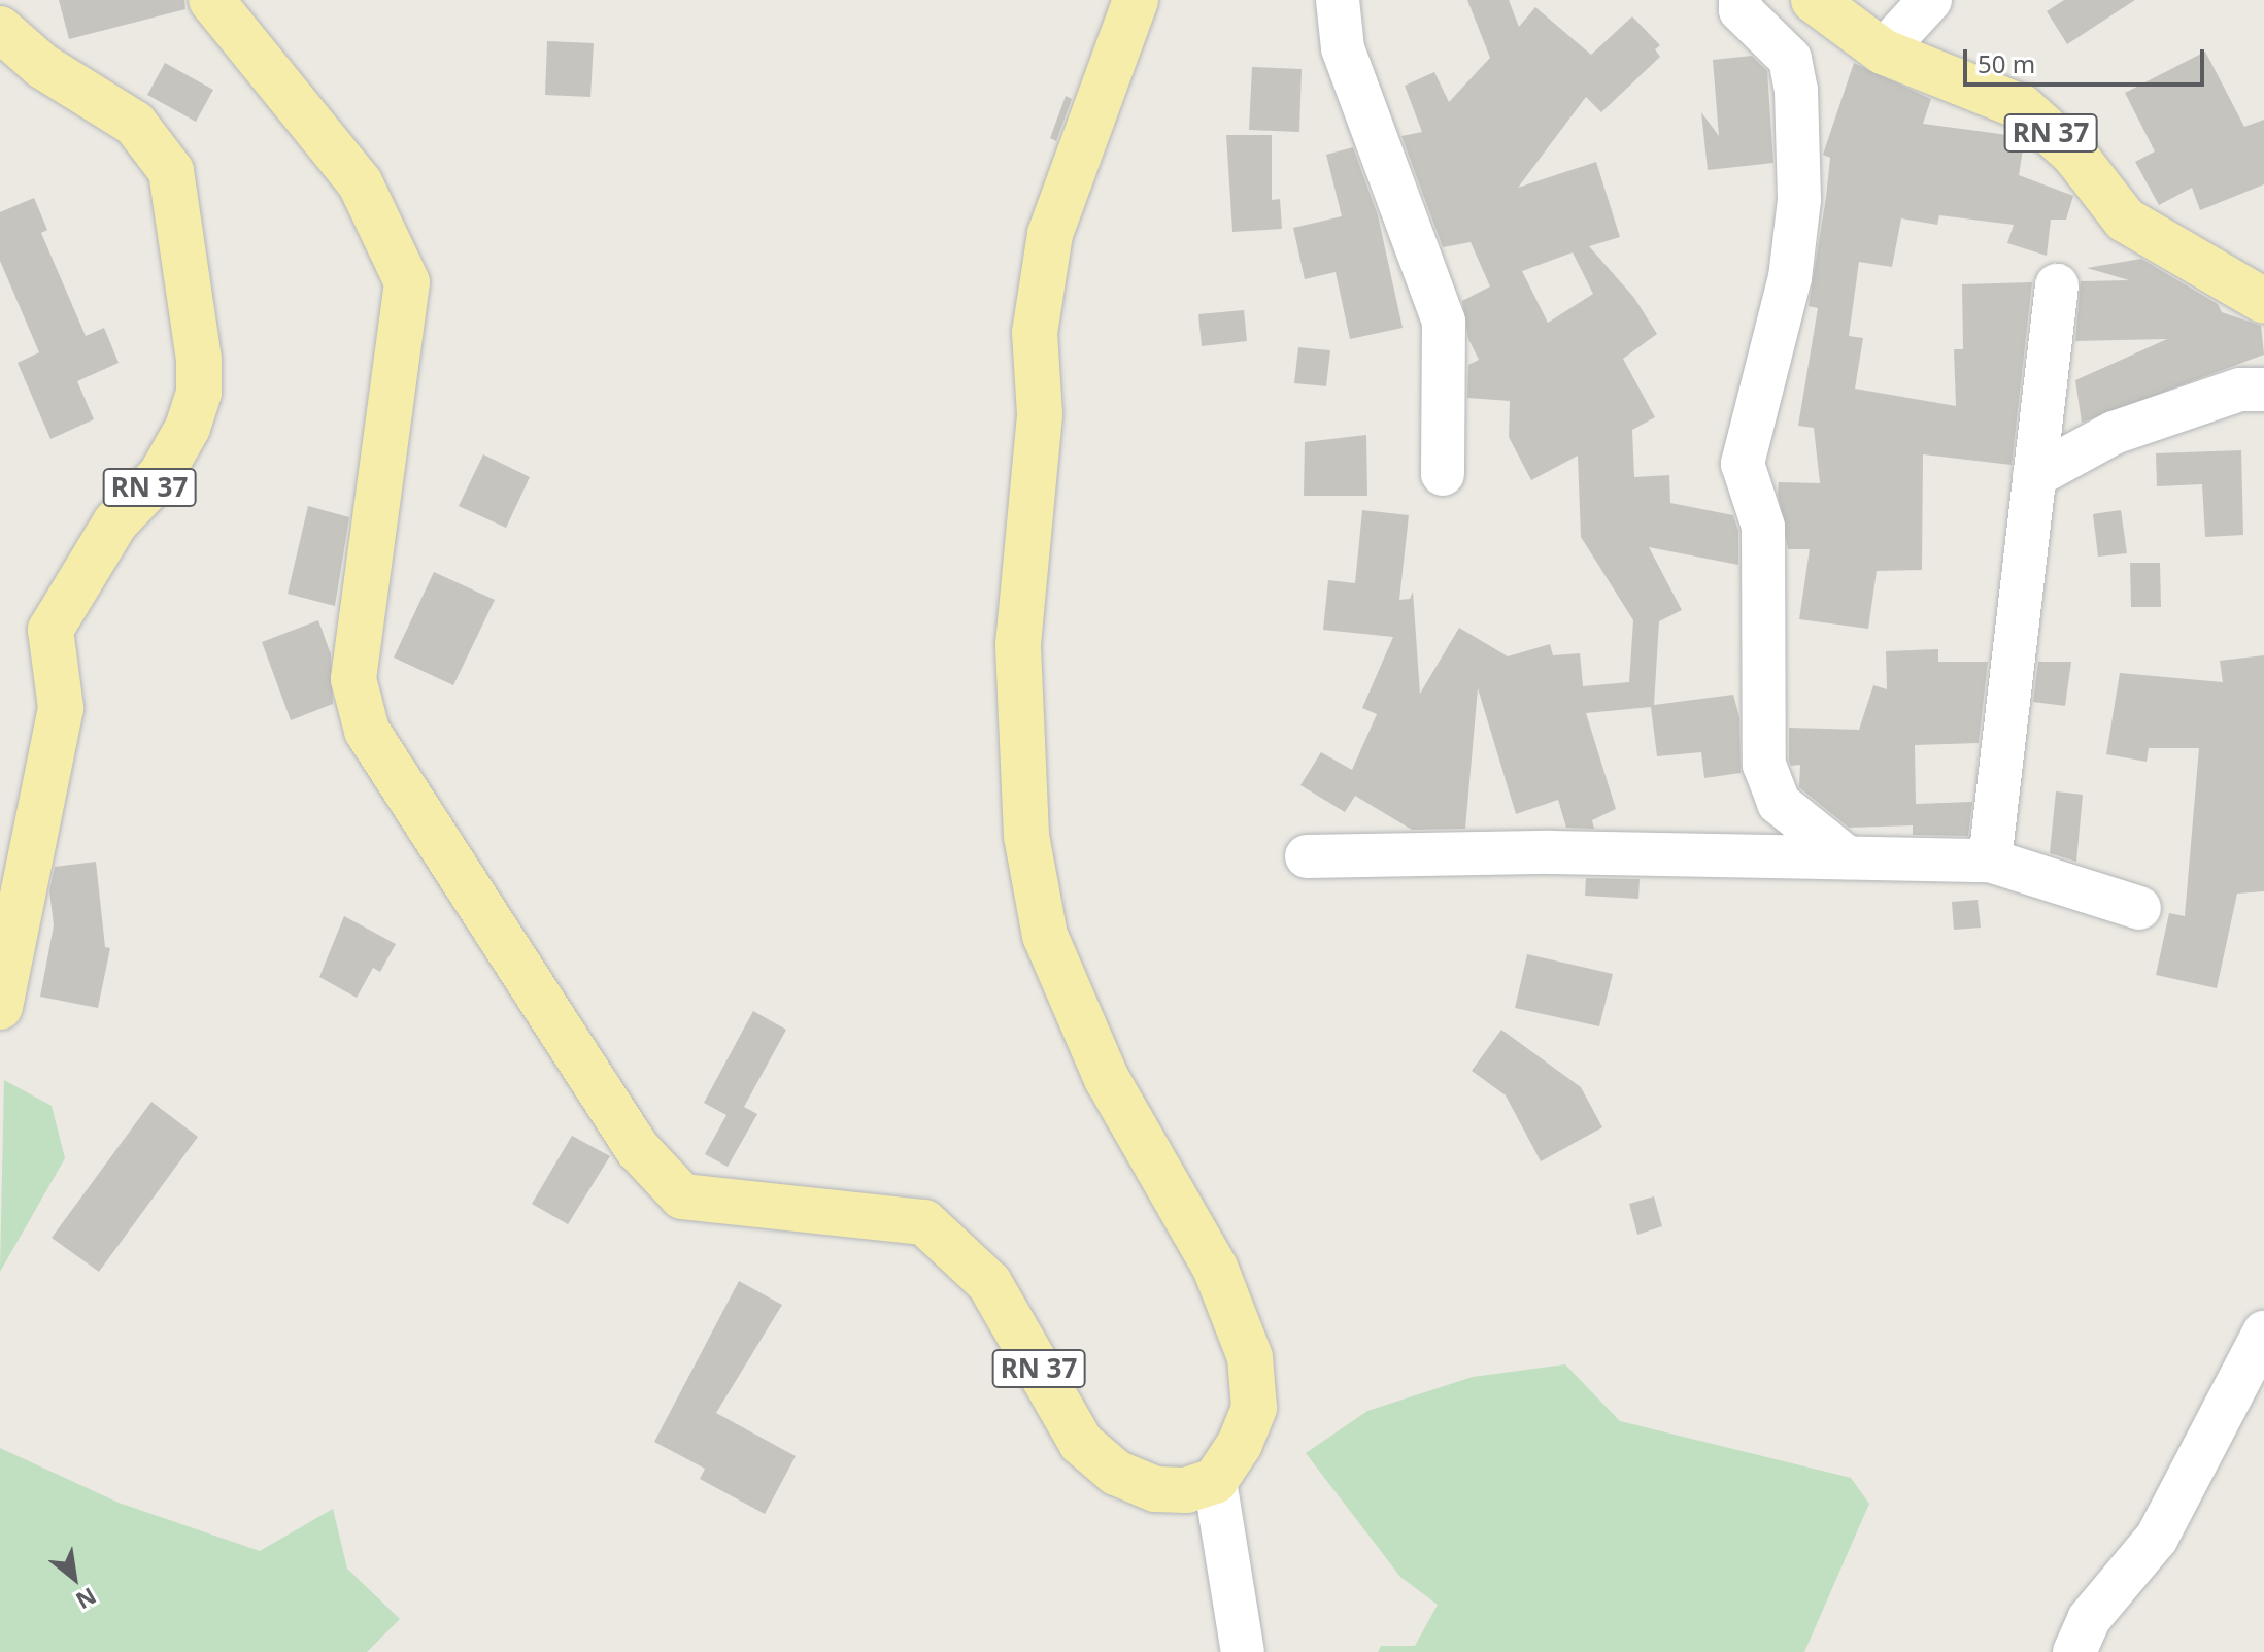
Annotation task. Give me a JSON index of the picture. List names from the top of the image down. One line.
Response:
{"streets":{"main road":["RN 37"]},"scale_bar":"50 m","north":"bottom right"}
